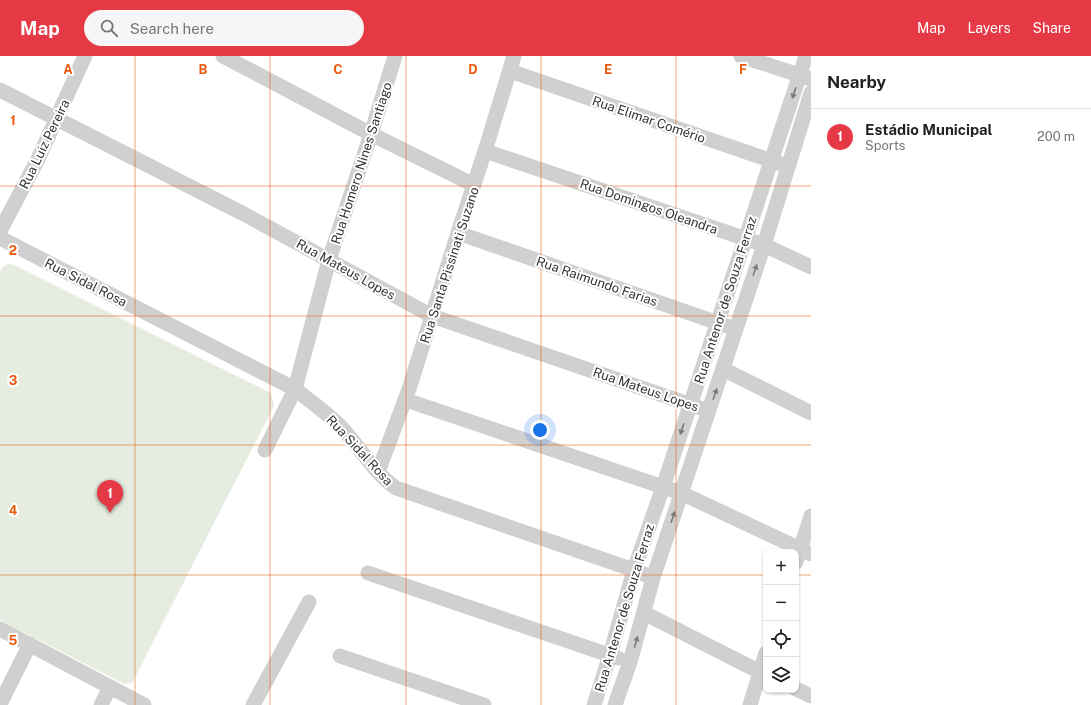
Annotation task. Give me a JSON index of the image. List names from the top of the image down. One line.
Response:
{"streets":{"street":["Rua Elimar Comério","Rua Luiz Pereira","Rua Homero Nines Santiago","Rua Domingos Oleandra","Rua Santa Pissinati Suzano","Rua Mateus Lopes","Rua Raimundo Farias","Rua Sidal Rosa","Rua Antenor de Souza Ferraz"]},"crossings":[["Rua Elimar Comério","Rua Santa Pissinati Suzano"],["Rua Elimar Comério","Rua Antenor de Souza Ferraz"],["Rua Luiz Pereira","Rua Mateus Lopes"],["Rua Homero Nines Santiago","Rua Mateus Lopes"],["Rua Homero Nines Santiago","Rua Sidal Rosa"],["Rua Domingos Oleandra","Rua Santa Pissinati Suzano"],["Rua Domingos Oleandra","Rua Antenor de Souza Ferraz"],["Rua Santa Pissinati Suzano","Rua Mateus Lopes"],["Rua Santa Pissinati Suzano","Rua Raimundo Farias"],["Rua Santa Pissinati Suzano","Rua Sidal Rosa"],["Rua Mateus Lopes","Rua Antenor de Souza Ferraz"],["Rua Raimundo Farias","Rua Antenor de Souza Ferraz"],["Rua Sidal Rosa","Rua Antenor de Souza Ferraz"]],"page":{"header":"Map","search":"Search here","nav":["Map","Layers","Share"],"heading":"Nearby","list":[{"mark":"1","name":"Estádio Municipal","note":"Sports","value":"200 m"}],"pins":"1","map_buttons":["+","−"]},"grid":{"columns":["A","B","C","D","E","F"],"rows":["1","2","3","4","5"]}}
